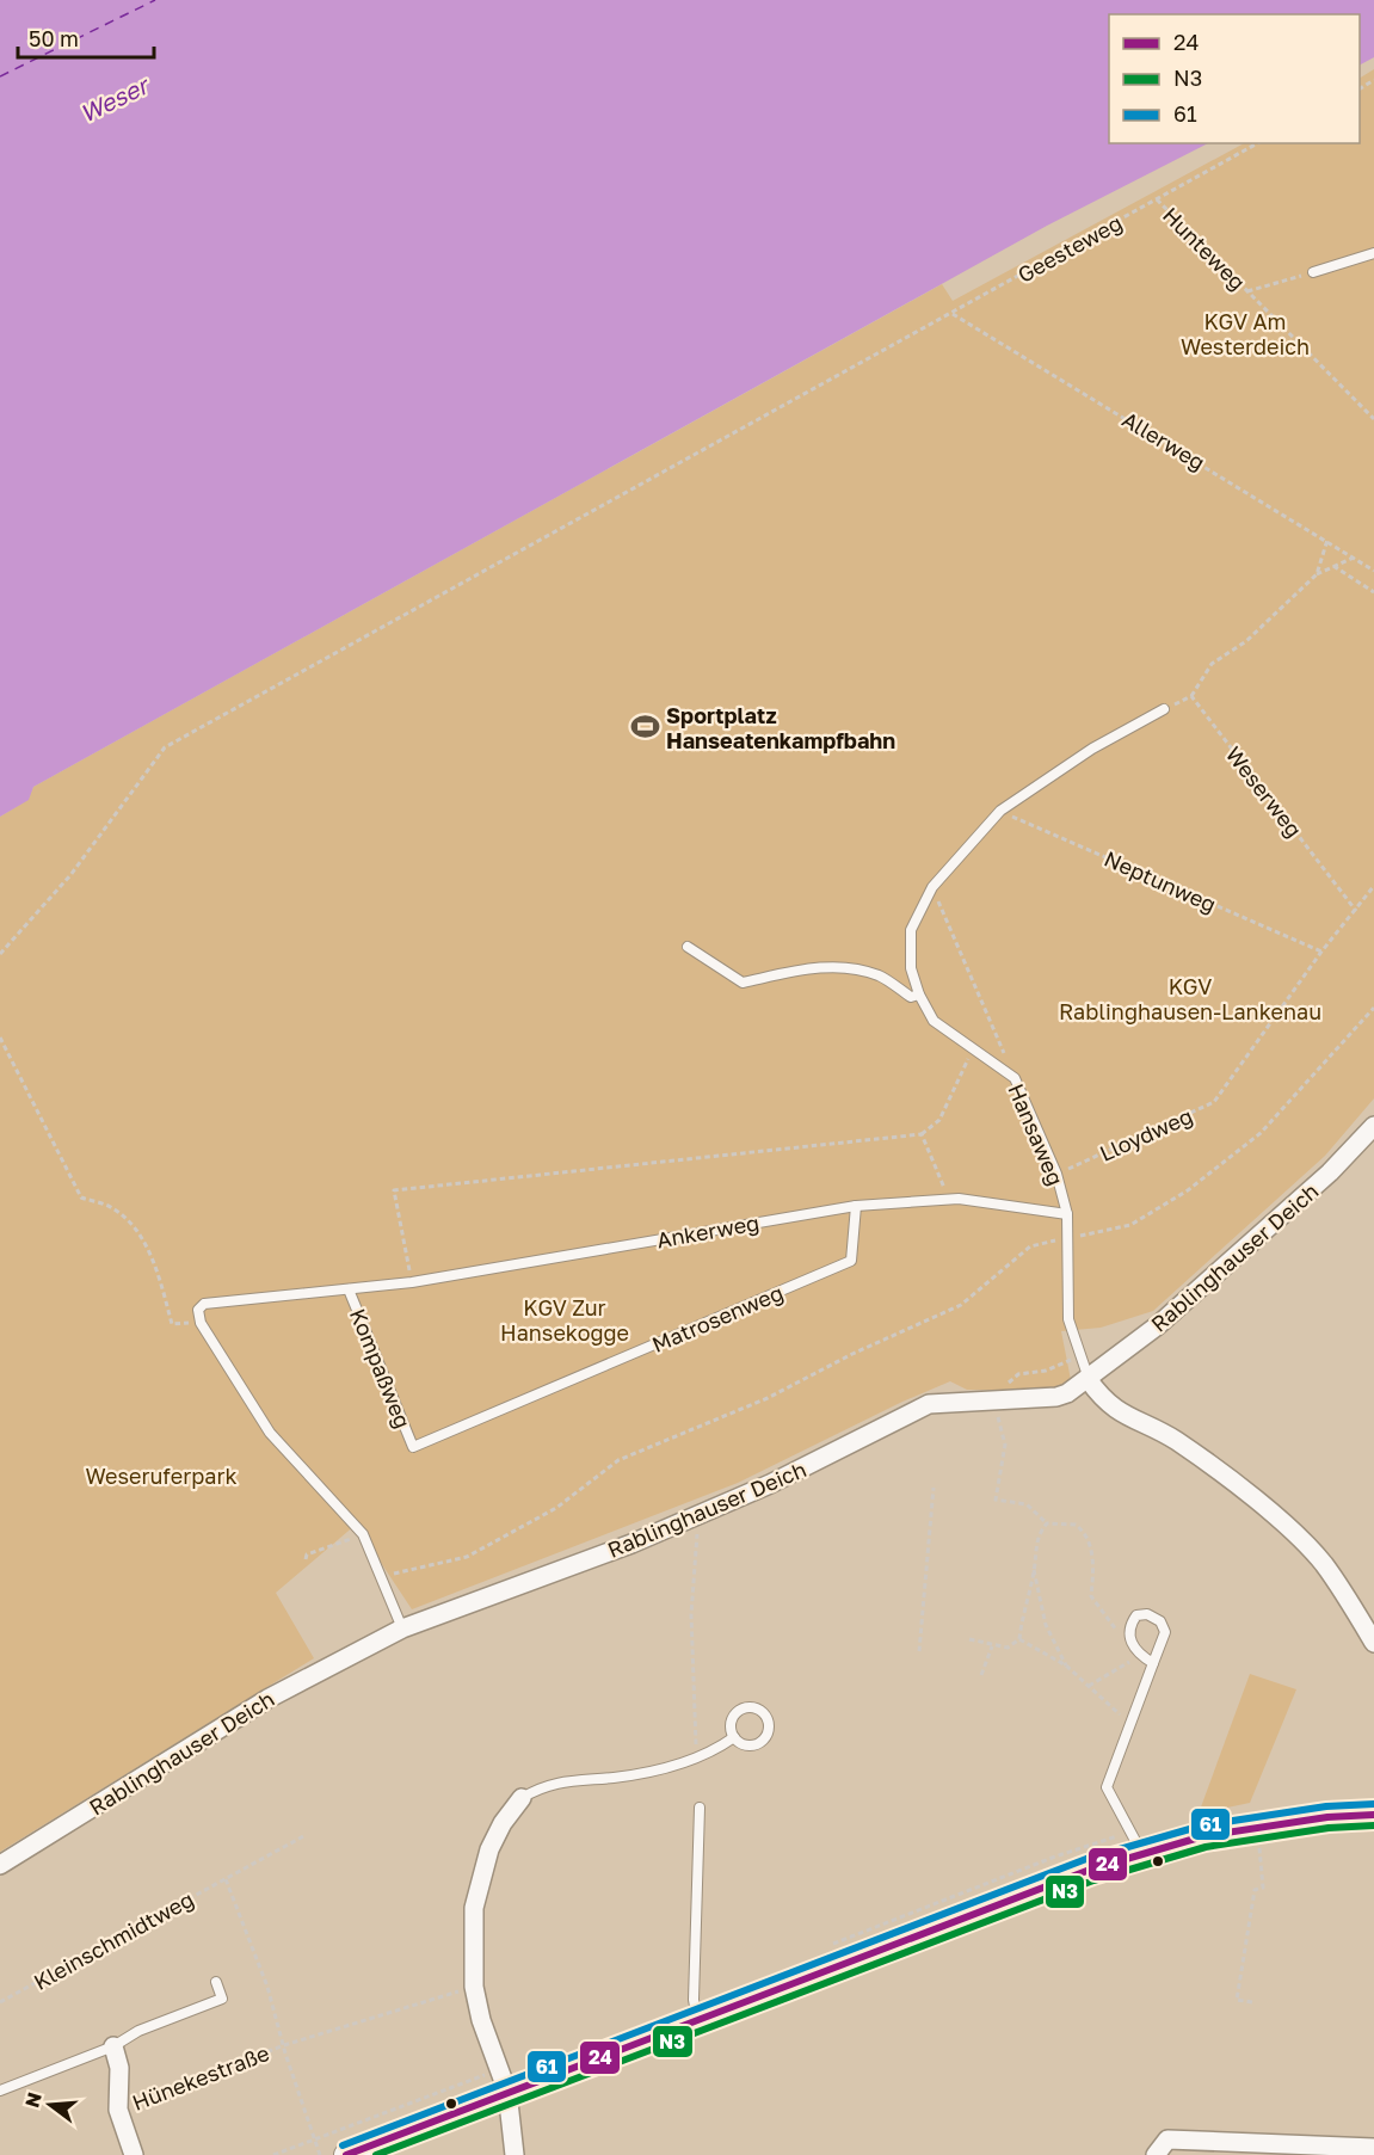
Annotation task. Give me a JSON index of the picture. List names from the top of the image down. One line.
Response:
{"streets":{"street":["Rablinghauser Deich","Hünekestraße"],"lane":["Hansaweg","Ankerweg","Matrosenweg","Kompaßweg"],"path":["Geesteweg","Hunteweg","Allerweg","Weserweg","Neptunweg","Lloydweg","Kleinschmidtweg"]},"crossings":[["Geesteweg","Hunteweg"],["Geesteweg","Allerweg"],["Weserweg","Lloydweg"],["Neptunweg","Hansaweg"],["Neptunweg","Lloydweg"],["Hansaweg","Lloydweg"],["Hansaweg","Ankerweg"],["Hansaweg","Rablinghauser Deich"],["Ankerweg","Matrosenweg"],["Ankerweg","Kompaßweg"],["Matrosenweg","Kompaßweg"]],"water":["Weser"],"parks":["KGV Am Westerdeich","KGV Rablinghausen-Lankenau","KGV Zur Hansekogge","Weseruferpark"],"places":{"sports":["Sportplatz Hanseatenkampfbahn"]},"lines":["transit line 61","transit line 24","transit line N3"],"legend":["24","N3","61"],"scale_bar":"50 m","north":"left"}
